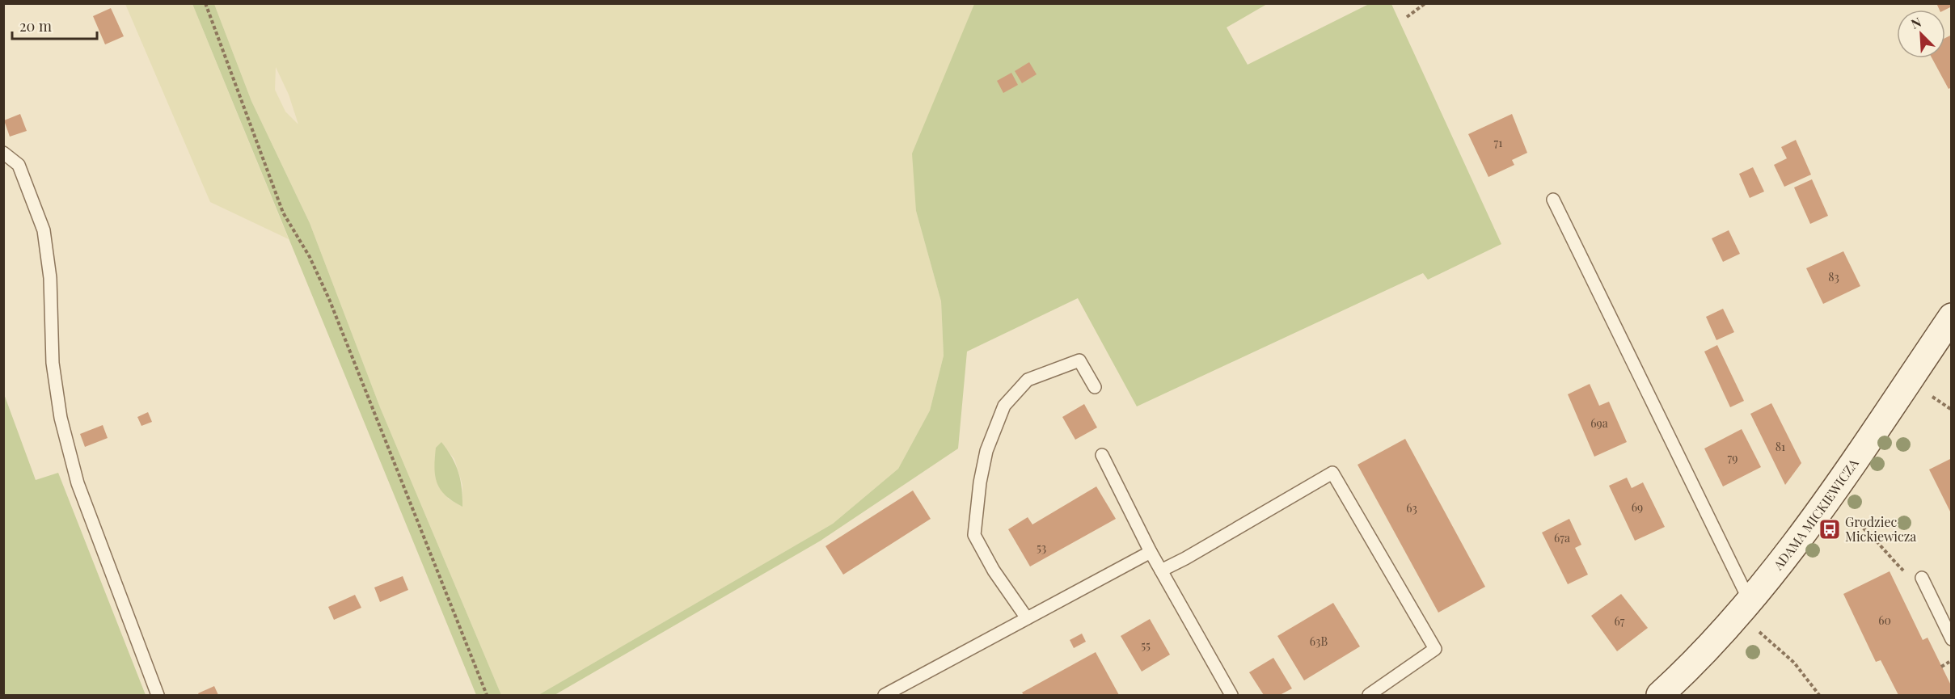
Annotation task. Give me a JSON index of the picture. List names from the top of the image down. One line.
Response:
{"streets":{"street":["ADAMA MICKIEWICZA"]},"places":{"bus stop":["Grodziec Mickiewicza"]},"house_numbers":["71","83","69a","81","79","69","63","67a","53","60","67","63B","55"],"scale_bar":"20 m","north":"top left"}
